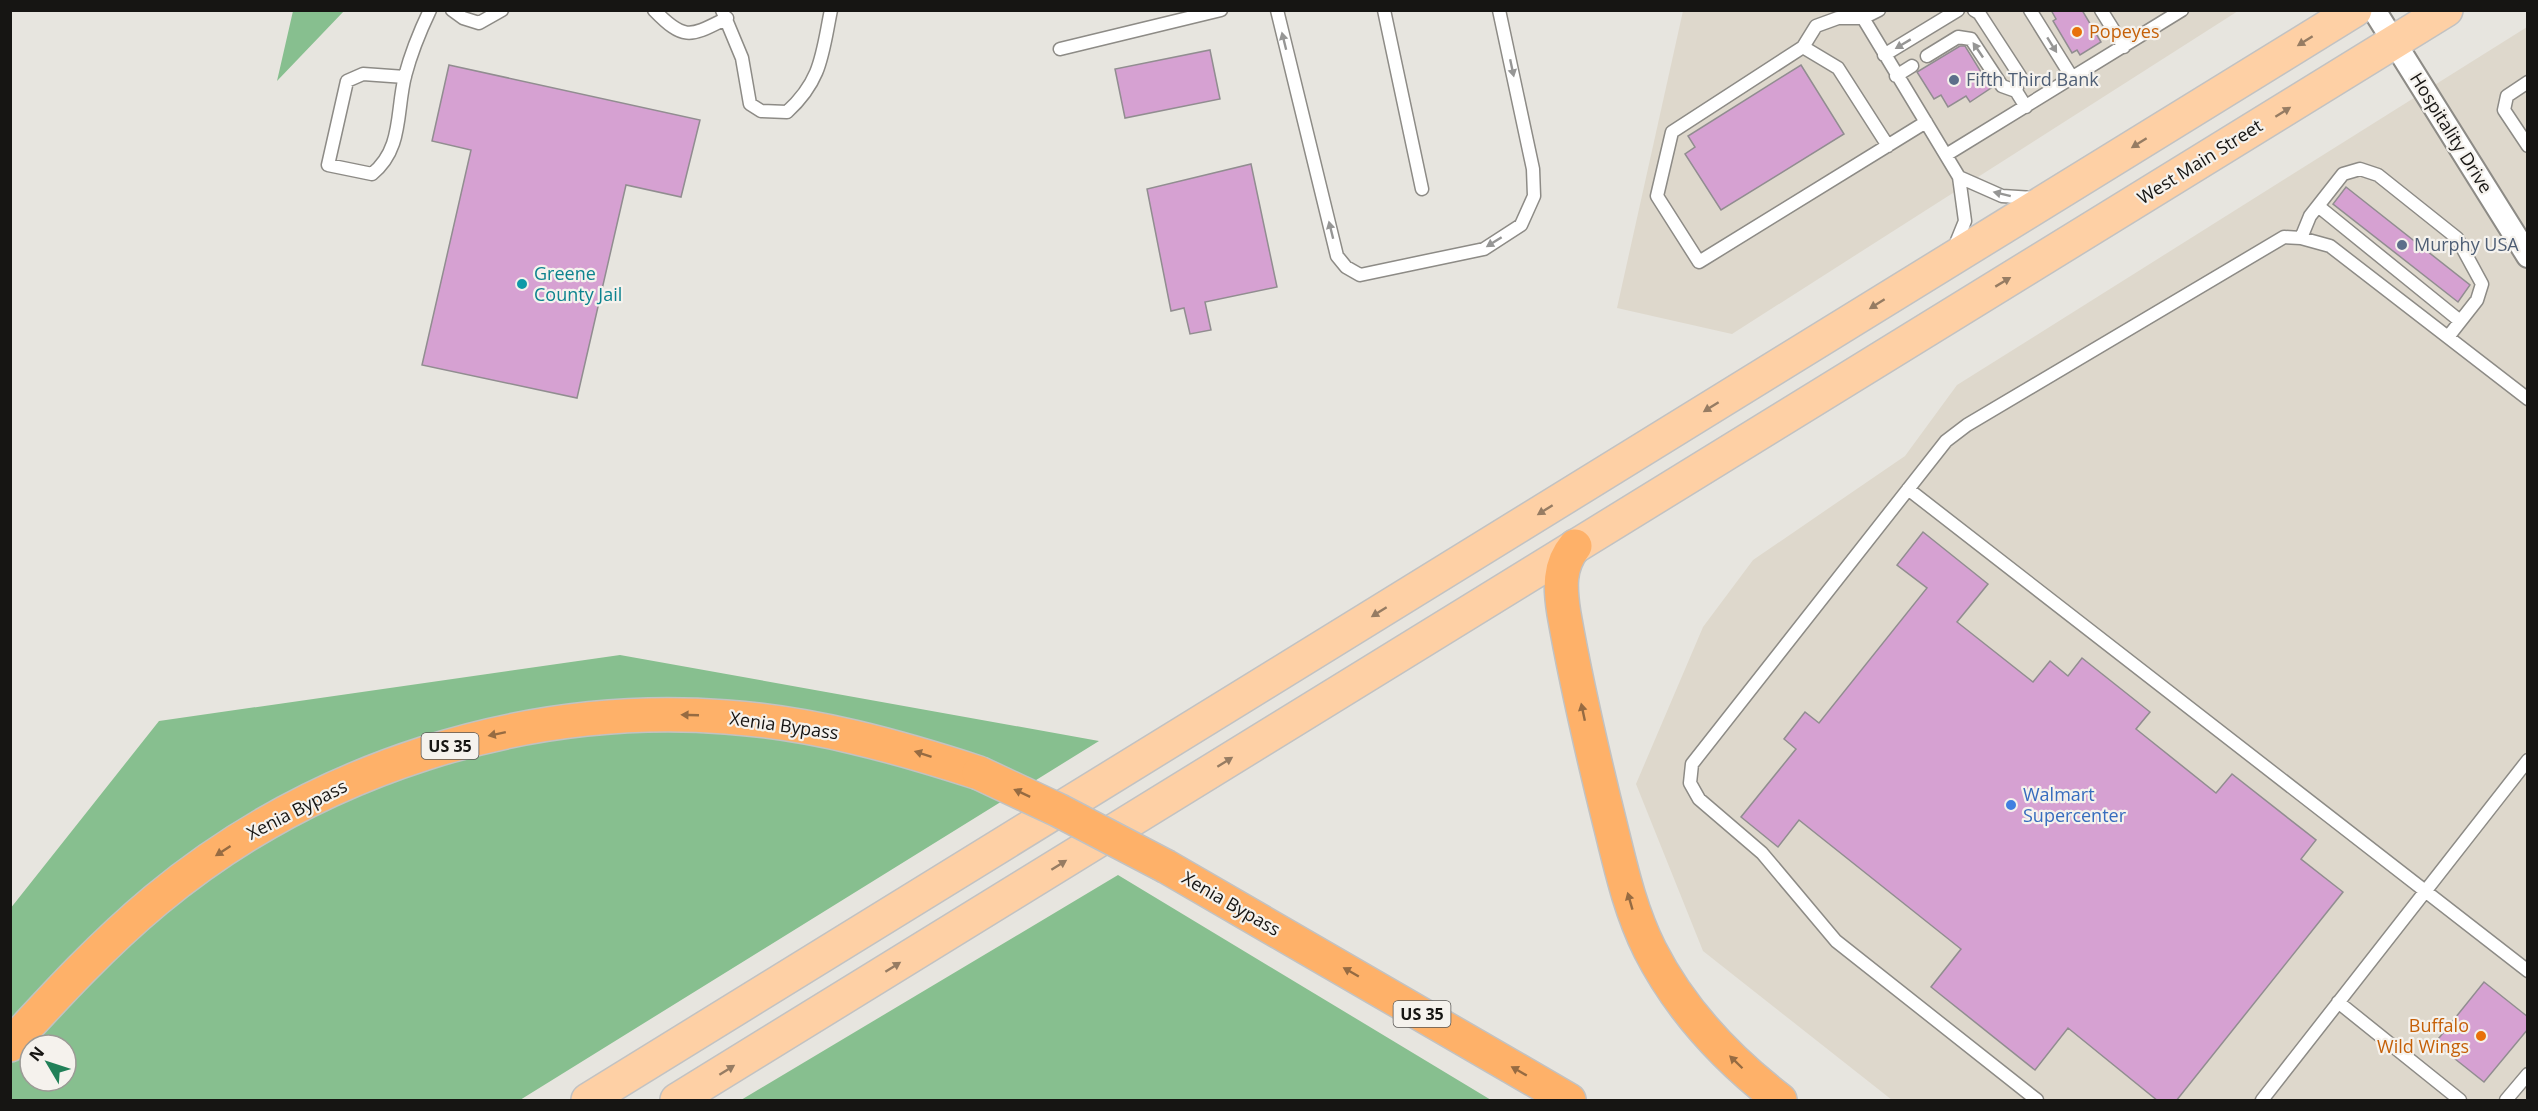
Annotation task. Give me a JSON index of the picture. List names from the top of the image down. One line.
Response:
{"streets":{"highway":["Xenia Bypass","US 35"],"main road":["West Main Street"],"street":["Hospitality Drive"]},"crossings":[["Hospitality Drive","West Main Street"]],"one_way":["Xenia Bypass"],"places":["Popeyes","Fifth Third Bank","Murphy USA","Greene County Jail","Walmart Supercenter","Buffalo Wild Wings"],"north":"top left"}
